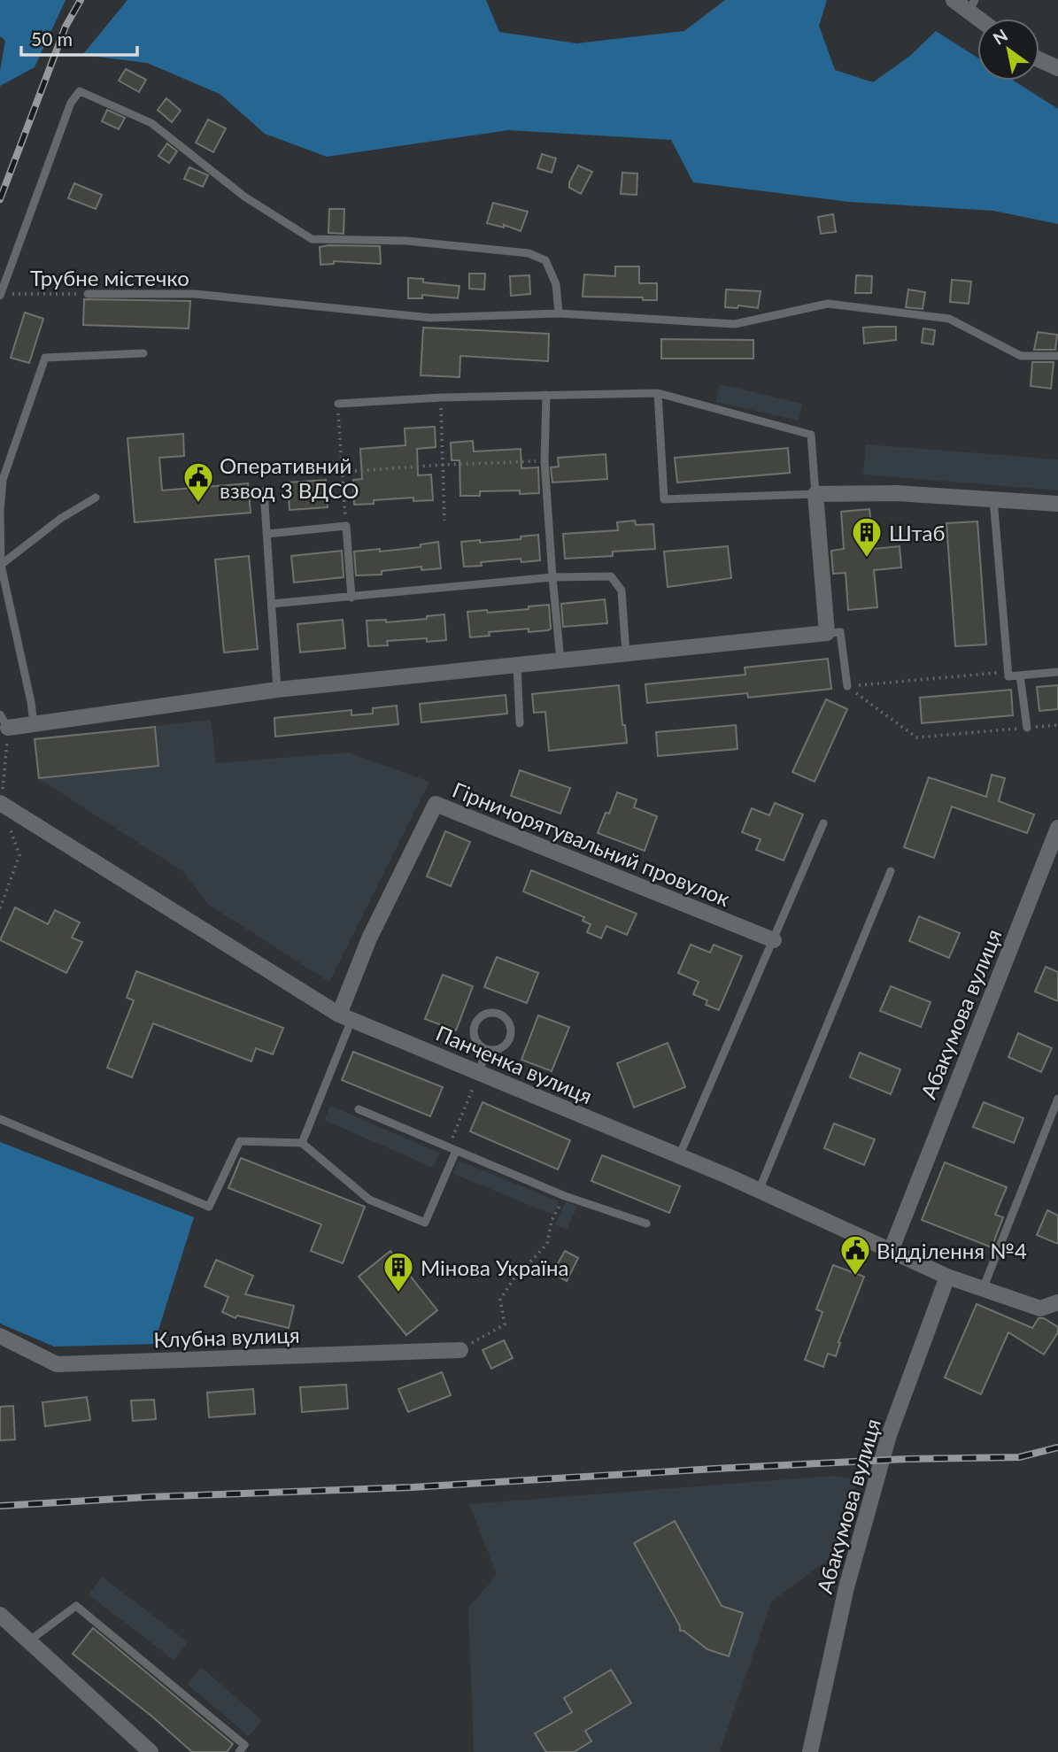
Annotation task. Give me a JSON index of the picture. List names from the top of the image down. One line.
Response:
{"streets":{"street":["Гірничорятувальний провулок","Абакумова вулиця","Панченка вулиця","Клубна вулиця"],"lane":["Трубне містечко"]},"crossings":[["Гірничорятувальний провулок","Панченка вулиця"],["Абакумова вулиця","Панченка вулиця"]],"places":{"public building":["Оперативний взвод 3 ВДСО","Відділення №4"],"building":["Штаб","Мінова Україна"]},"scale_bar":"50 m","north":"top left"}
